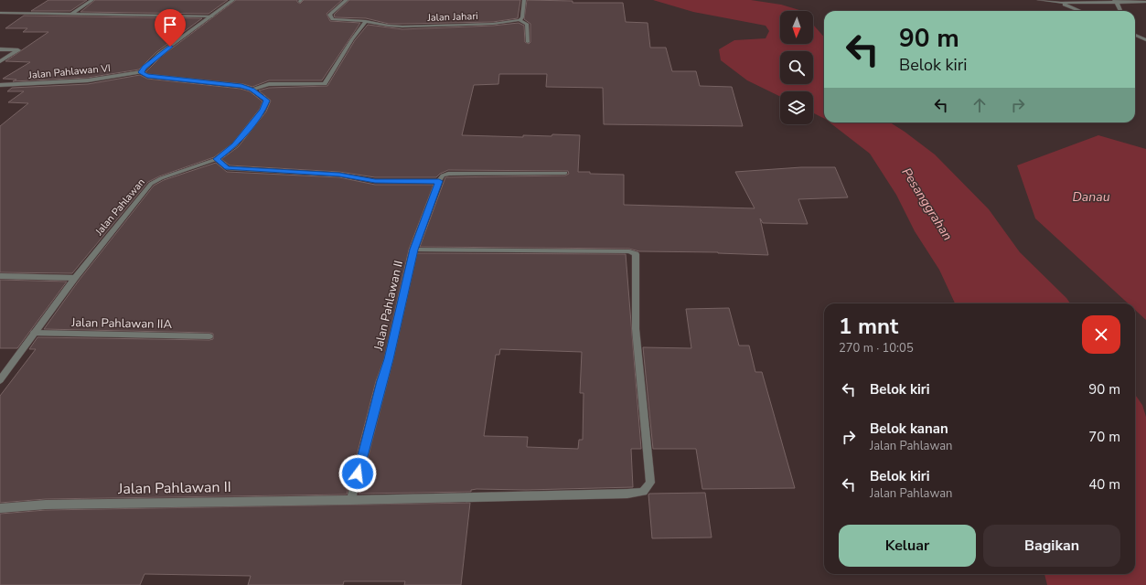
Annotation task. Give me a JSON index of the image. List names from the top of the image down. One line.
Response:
{"streets":{"street":["Jalan Jahari","Jalan Pahlawan VI","Jalan Pahlawan","Jalan Pahlawan II","Jalan Pahlawan IIA"]},"crossings":[["Jalan Pahlawan VI","Jalan Pahlawan"],["Jalan Pahlawan","Jalan Pahlawan IIA"]],"water":["Danau","Pesanggrahan"],"north":"bottom","page":{"turn":["90 m","Belok kiri"],"heading":["1 mnt","270 m · 10:05"],"list":[{"name":"Belok kiri","value":"90 m"},{"name":"Belok kanan","note":"Jalan Pahlawan","value":"70 m"},{"name":"Belok kiri","note":"Jalan Pahlawan","value":"40 m"}],"buttons":["Keluar","Bagikan"]}}
